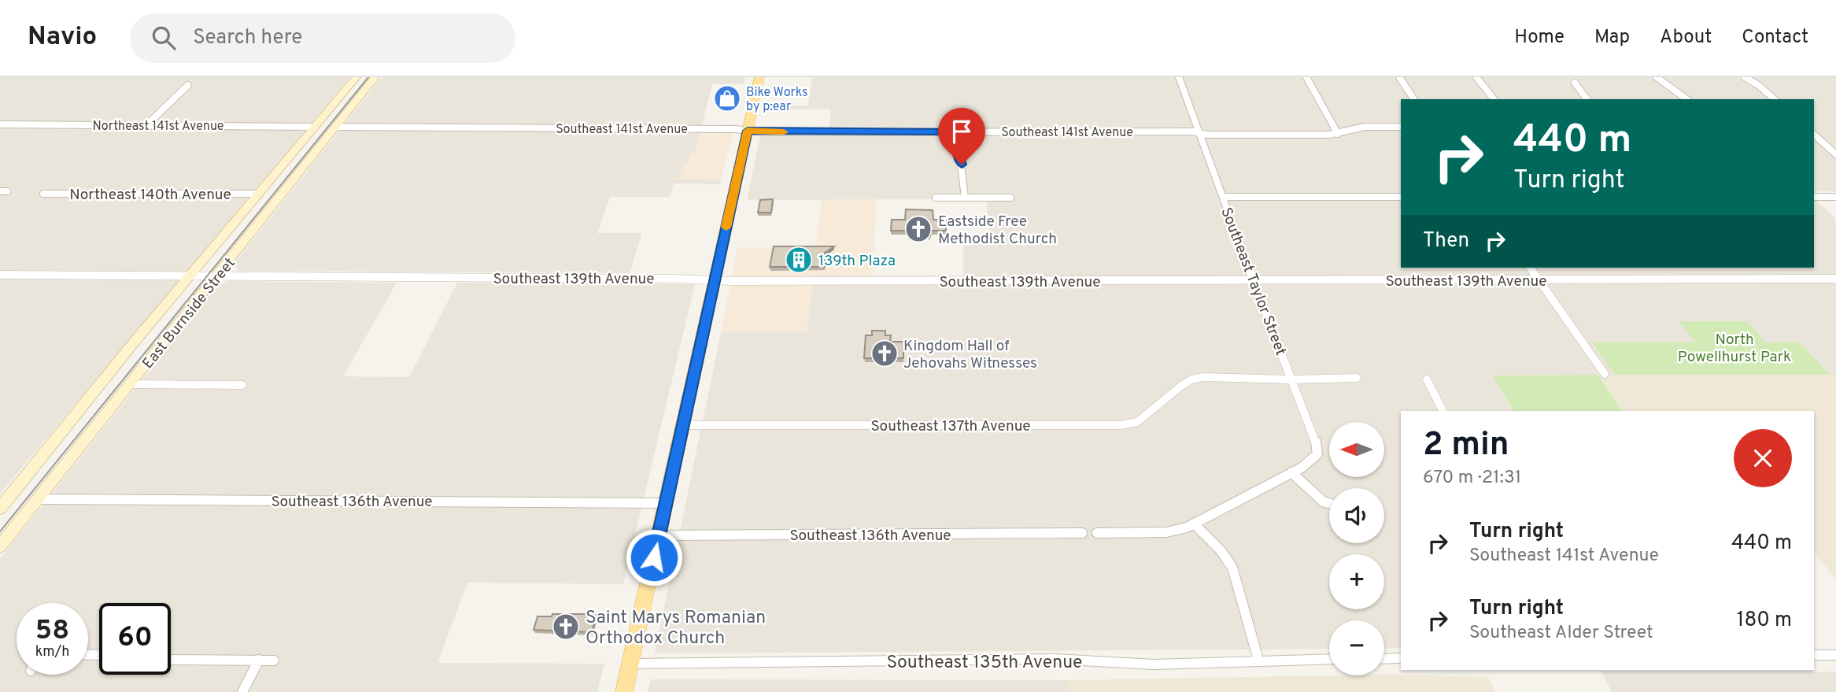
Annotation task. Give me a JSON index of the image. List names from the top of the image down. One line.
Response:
{"streets":{"street":["Northeast 141st Avenue","Southeast 141st Avenue","Northeast 140th Avenue","Southeast 139th Avenue","Southeast Taylor Street","East Burnside Street","Southeast 137th Avenue","Southeast 136th Avenue","Southeast 135th Avenue"]},"crossings":[["Northeast 141st Avenue","East Burnside Street"],["Southeast 141st Avenue","Southeast Taylor Street"],["Southeast 141st Avenue","East Burnside Street"],["Northeast 140th Avenue","East Burnside Street"],["Southeast 139th Avenue","Southeast Taylor Street"],["Southeast 139th Avenue","East Burnside Street"],["Southeast Taylor Street","Southeast 137th Avenue"],["East Burnside Street","Southeast 136th Avenue"]],"parks":["North Powellhurst Park"],"places":{"shop":["Bike Works by p:ear"],"church":["Eastside Free Methodist Church","Kingdom Hall of Jehovahs Witnesses","Saint Marys Romanian Orthodox Church"],"building":["139th Plaza"]},"north":"left","page":{"header":"Navio","search":"Search here","nav":["Home","Map","About","Contact"],"turn":["440 m","Turn right"],"then":"Then","heading":["2 min","670 m · 21:31"],"map_buttons":["+","−"],"list":[{"name":"Turn right","note":"Southeast 141st Avenue","value":"440 m"},{"name":"Turn right","note":"Southeast Alder Street","value":"180 m"}],"speed":"58 km/h","limit":"60"}}
